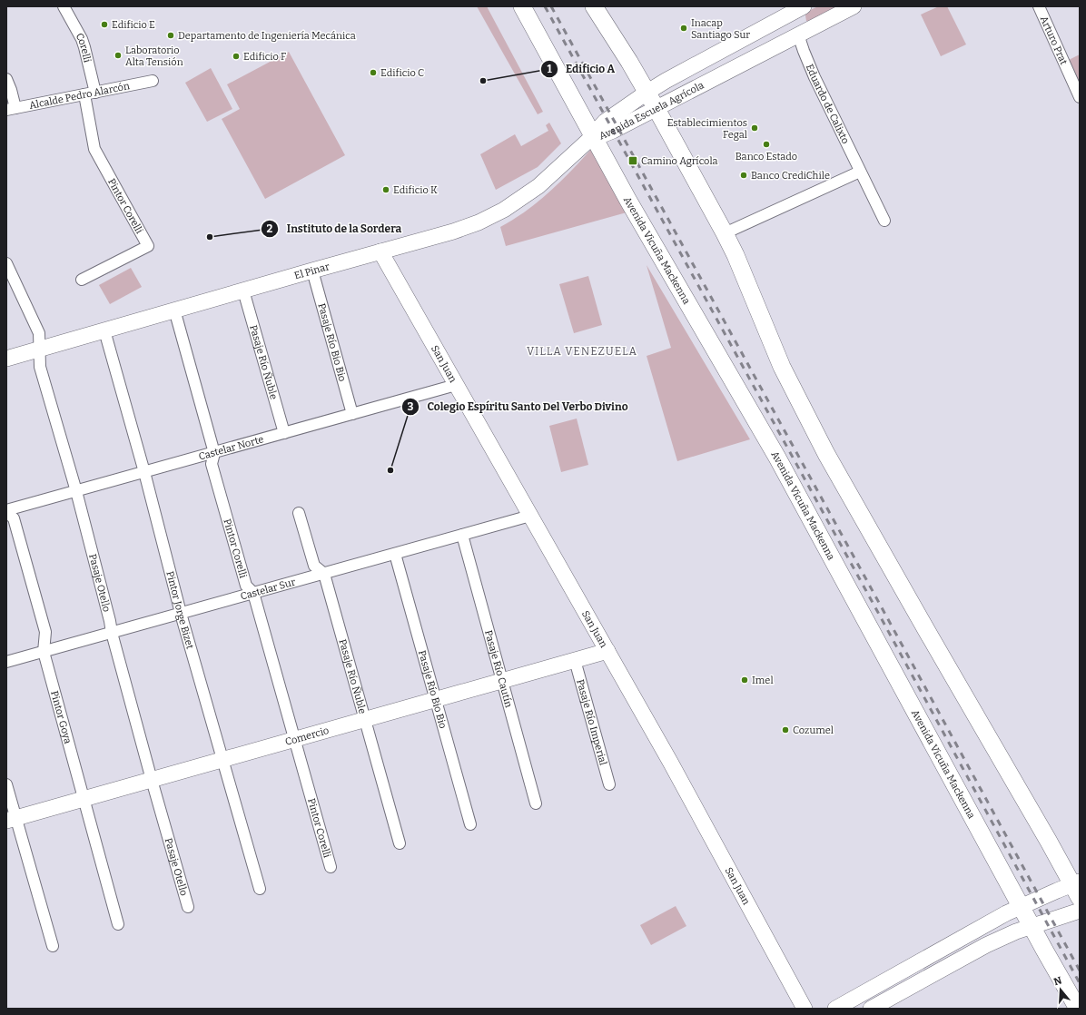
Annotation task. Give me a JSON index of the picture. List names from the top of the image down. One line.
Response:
{"streets":{"main road":["Avenida Vicuña Mackenna"],"street":["Arturo Prat","Corelli","Alcalde Pedro Alarcón","Eduardo de Calixto","Avenida Escuela Agrícola","Pintor Corelli","El Pinar","Pasaje Río Bio Bio","Pasaje Río Ñuble","San Juan","Castelar Norte","Pasaje Otello","Castelar Sur","Pintor Jorge Bizet","Pasaje Río Cautín","Pintor Goya","Pasaje Río Imperial","Comercio"]},"crossings":[["Corelli","Alcalde Pedro Alarcón"],["Corelli","Pintor Corelli"],["Alcalde Pedro Alarcón","Pintor Corelli"],["Eduardo de Calixto","Avenida Escuela Agrícola"],["Avenida Escuela Agrícola","Avenida Vicuña Mackenna"],["Avenida Escuela Agrícola","El Pinar"],["Pintor Corelli","El Pinar"],["Pintor Corelli","Castelar Norte"],["Pintor Corelli","Castelar Sur"],["Pintor Corelli","Comercio"],["Avenida Vicuña Mackenna","El Pinar"],["El Pinar","Pasaje Río Bio Bio"],["El Pinar","Pasaje Río Ñuble"],["El Pinar","San Juan"],["El Pinar","Pasaje Otello"],["El Pinar","Pintor Jorge Bizet"],["Pasaje Río Bio Bio","Castelar Norte"],["Pasaje Río Bio Bio","Castelar Sur"],["Pasaje Río Bio Bio","Comercio"],["Pasaje Río Ñuble","Castelar Norte"],["Pasaje Río Ñuble","Castelar Sur"],["Pasaje Río Ñuble","Comercio"],["San Juan","Castelar Norte"],["San Juan","Castelar Sur"],["San Juan","Comercio"],["Castelar Norte","Pasaje Otello"],["Castelar Norte","Pintor Jorge Bizet"],["Castelar Norte","Pintor Goya"],["Pasaje Otello","Castelar Sur"],["Pasaje Otello","Comercio"],["Castelar Sur","Pintor Jorge Bizet"],["Castelar Sur","Pasaje Río Cautín"],["Castelar Sur","Pintor Goya"],["Pintor Jorge Bizet","Comercio"],["Pasaje Río Cautín","Comercio"],["Pintor Goya","Comercio"],["Pasaje Río Imperial","Comercio"]],"districts":["VILLA VENEZUELA"],"places":{"other":["Edificio E","Inacap Santiago Sur","Departamento de Ingeniería Mecánica","Laboratorio Alta Tensión","Edificio F","Edificio C","Edificio A","Establecimientos Fegal","Banco Estado","Banco CrediChile","Edificio K","Instituto de la Sordera","Colegio Espíritu Santo Del Verbo Divino","Imel","Cozumel"],"transit":["Camino Agrícola"]},"north":"top"}
